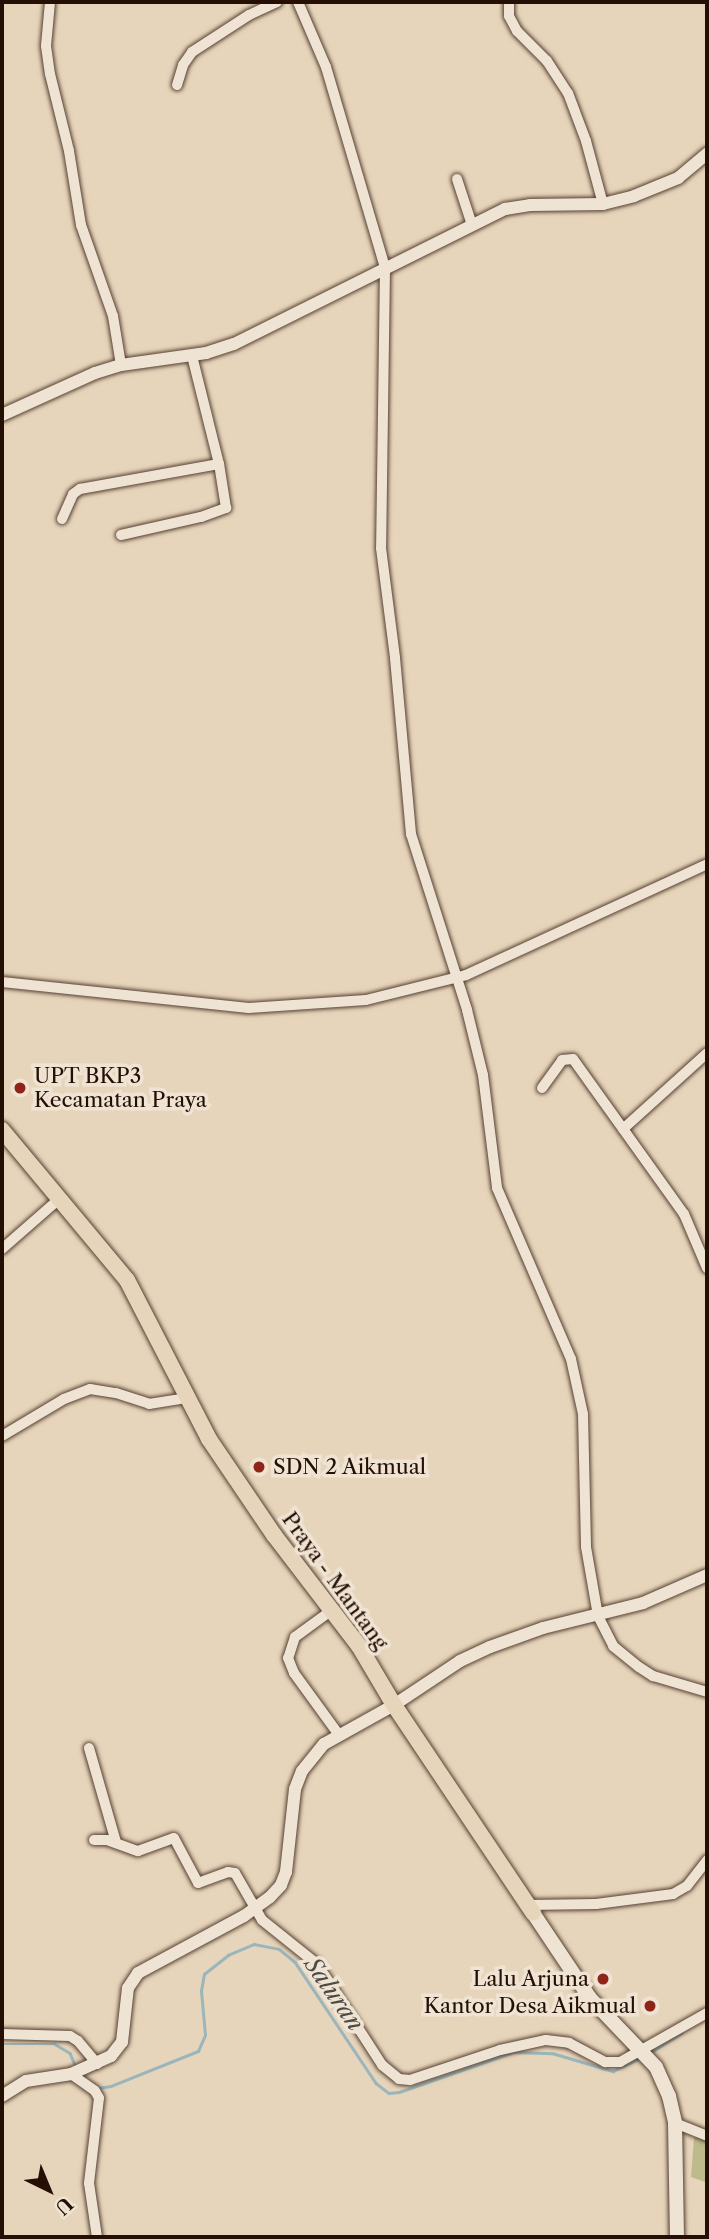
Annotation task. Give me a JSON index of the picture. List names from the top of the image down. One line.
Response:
{"streets":{"main road":["Praya - Mantang"]},"water":["Saluran"],"places":["UPT BKP3 Kecamatan Praya","SDN 2 Aikmual","Lalu Arjuna","Kantor Desa Aikmual"],"north":"bottom right"}
